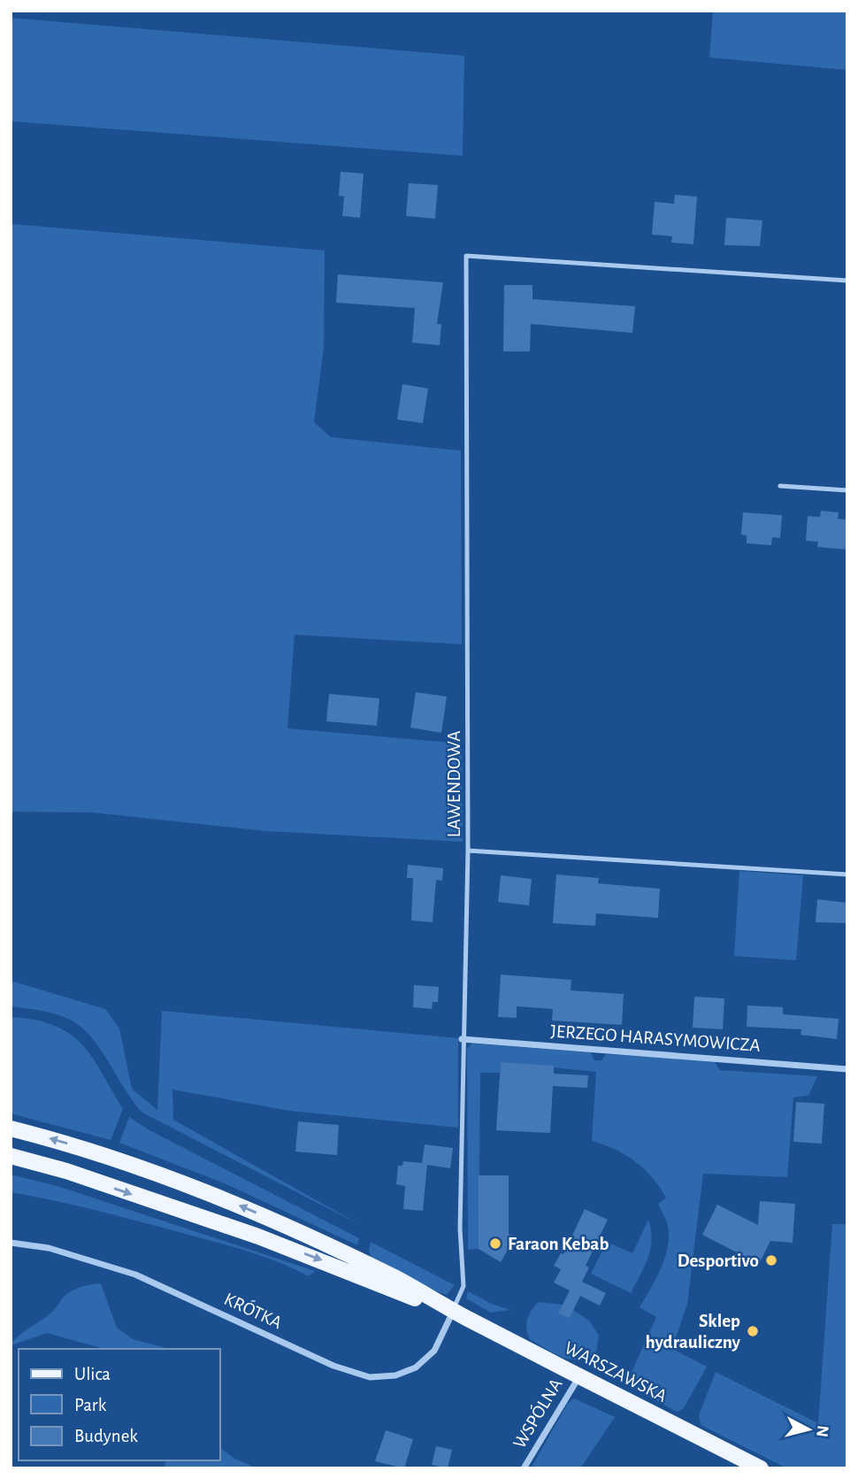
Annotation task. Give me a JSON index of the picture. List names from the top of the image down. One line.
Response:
{"streets":{"main road":["WARSZAWSKA"],"street":["JERZEGO HARASYMOWICZA","KRÓTKA","WSPÓLNA"],"lane":["LAWENDOWA"]},"crossings":[["LAWENDOWA","JERZEGO HARASYMOWICZA"],["LAWENDOWA","KRÓTKA"],["LAWENDOWA","WARSZAWSKA"],["KRÓTKA","WARSZAWSKA"],["WARSZAWSKA","WSPÓLNA"]],"places":["Faraon Kebab","Desportivo","Sklep hydrauliczny"],"legend":["Ulica","Park","Budynek"],"north":"right"}
